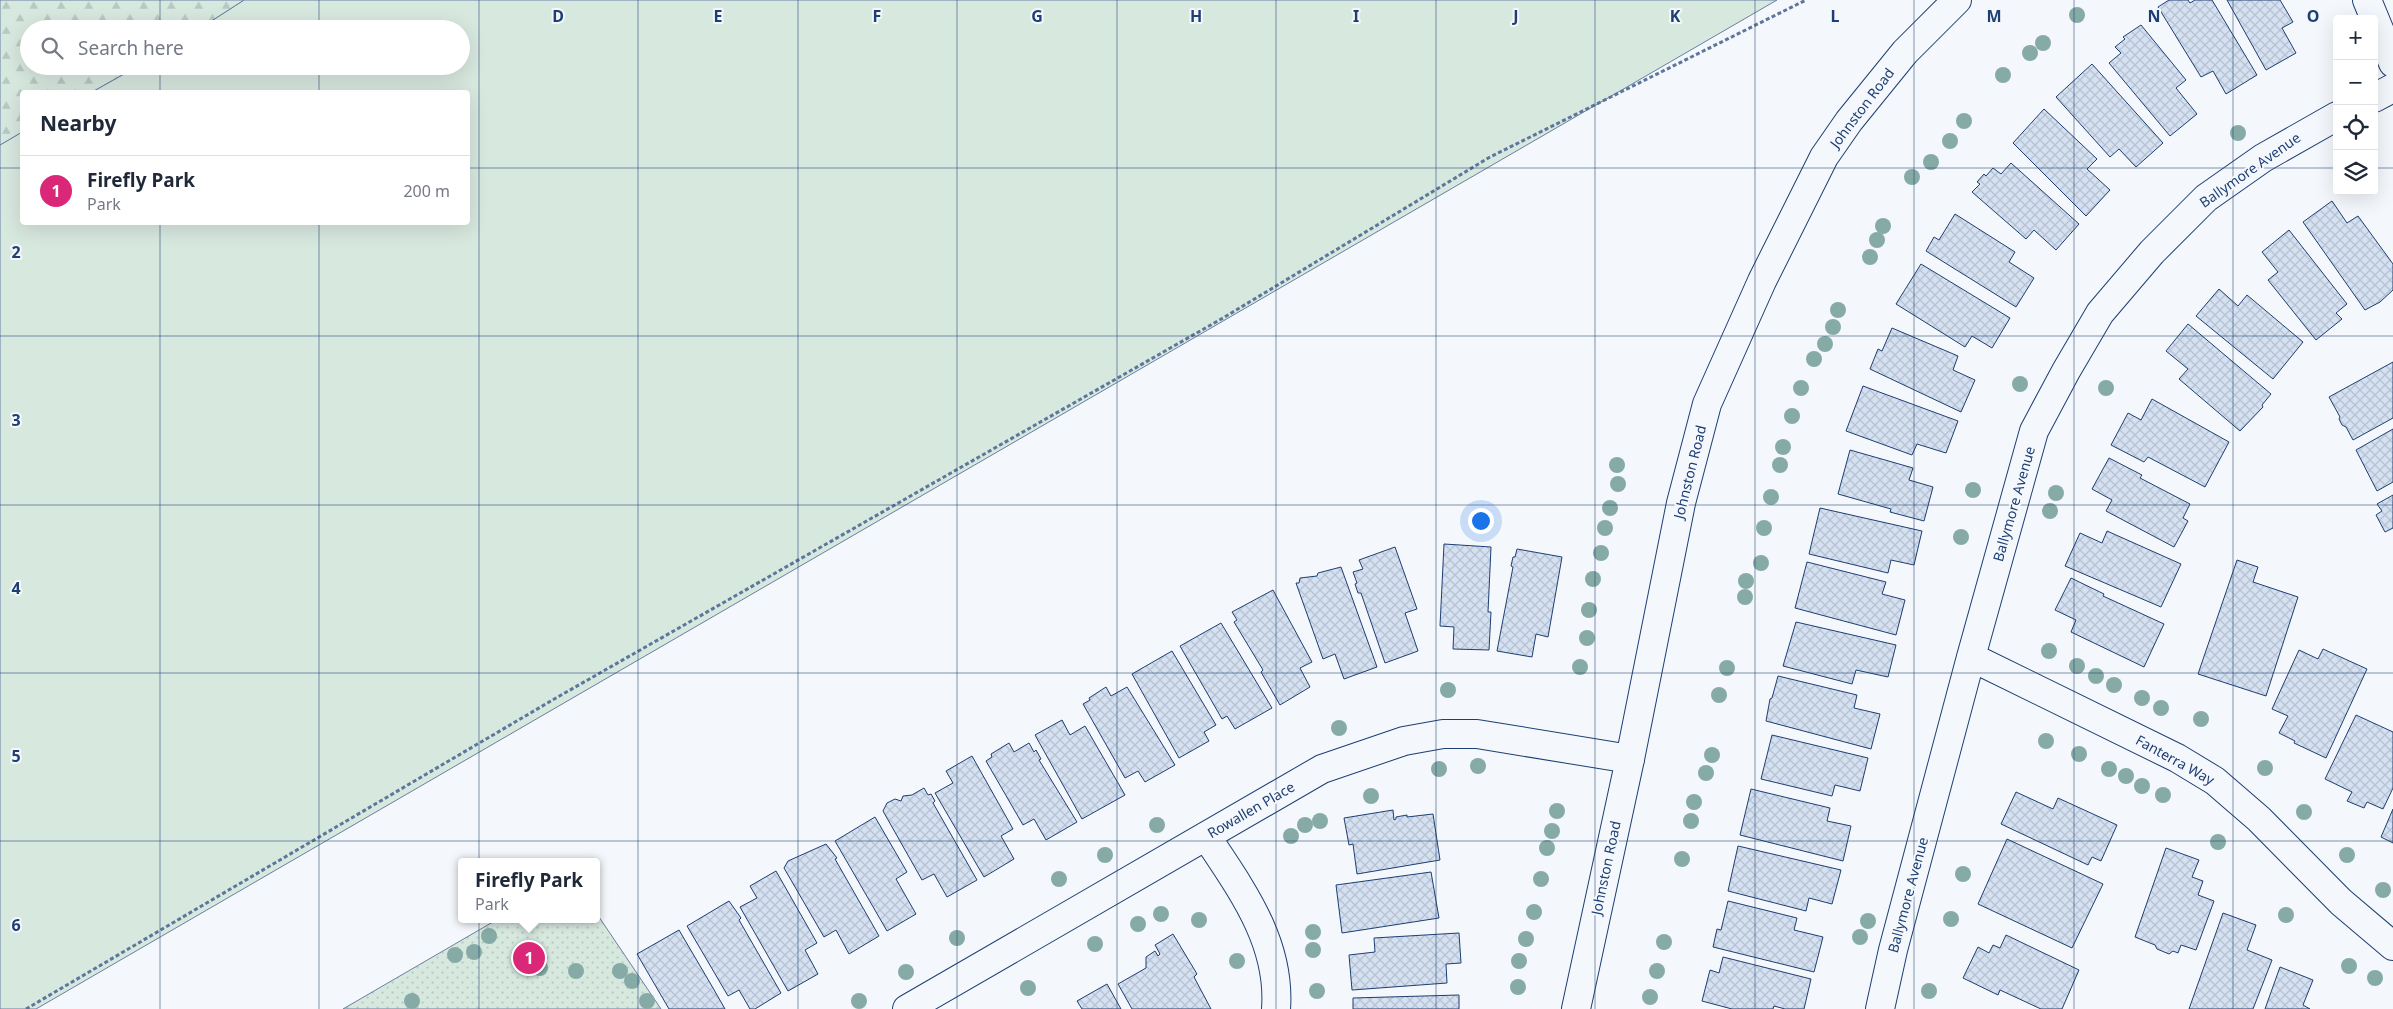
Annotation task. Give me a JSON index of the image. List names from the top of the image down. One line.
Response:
{"streets":{"street":["Johnston Road","Ballymore Avenue","Fanterra Way","Rowallen Place"]},"crossings":[["Johnston Road","Rowallen Place"],["Ballymore Avenue","Fanterra Way"]],"page":{"map_buttons":["+","−"],"search":"Search here","heading":"Nearby","list":[{"mark":"1","name":"Firefly Park","note":"Park","value":"200 m"}],"popup":["Firefly Park","Park"],"pins":"1"},"grid":{"columns":["D","E","F","G","H","I","J","K","L","M","N","O"],"rows":["2","3","4","5","6"]}}
